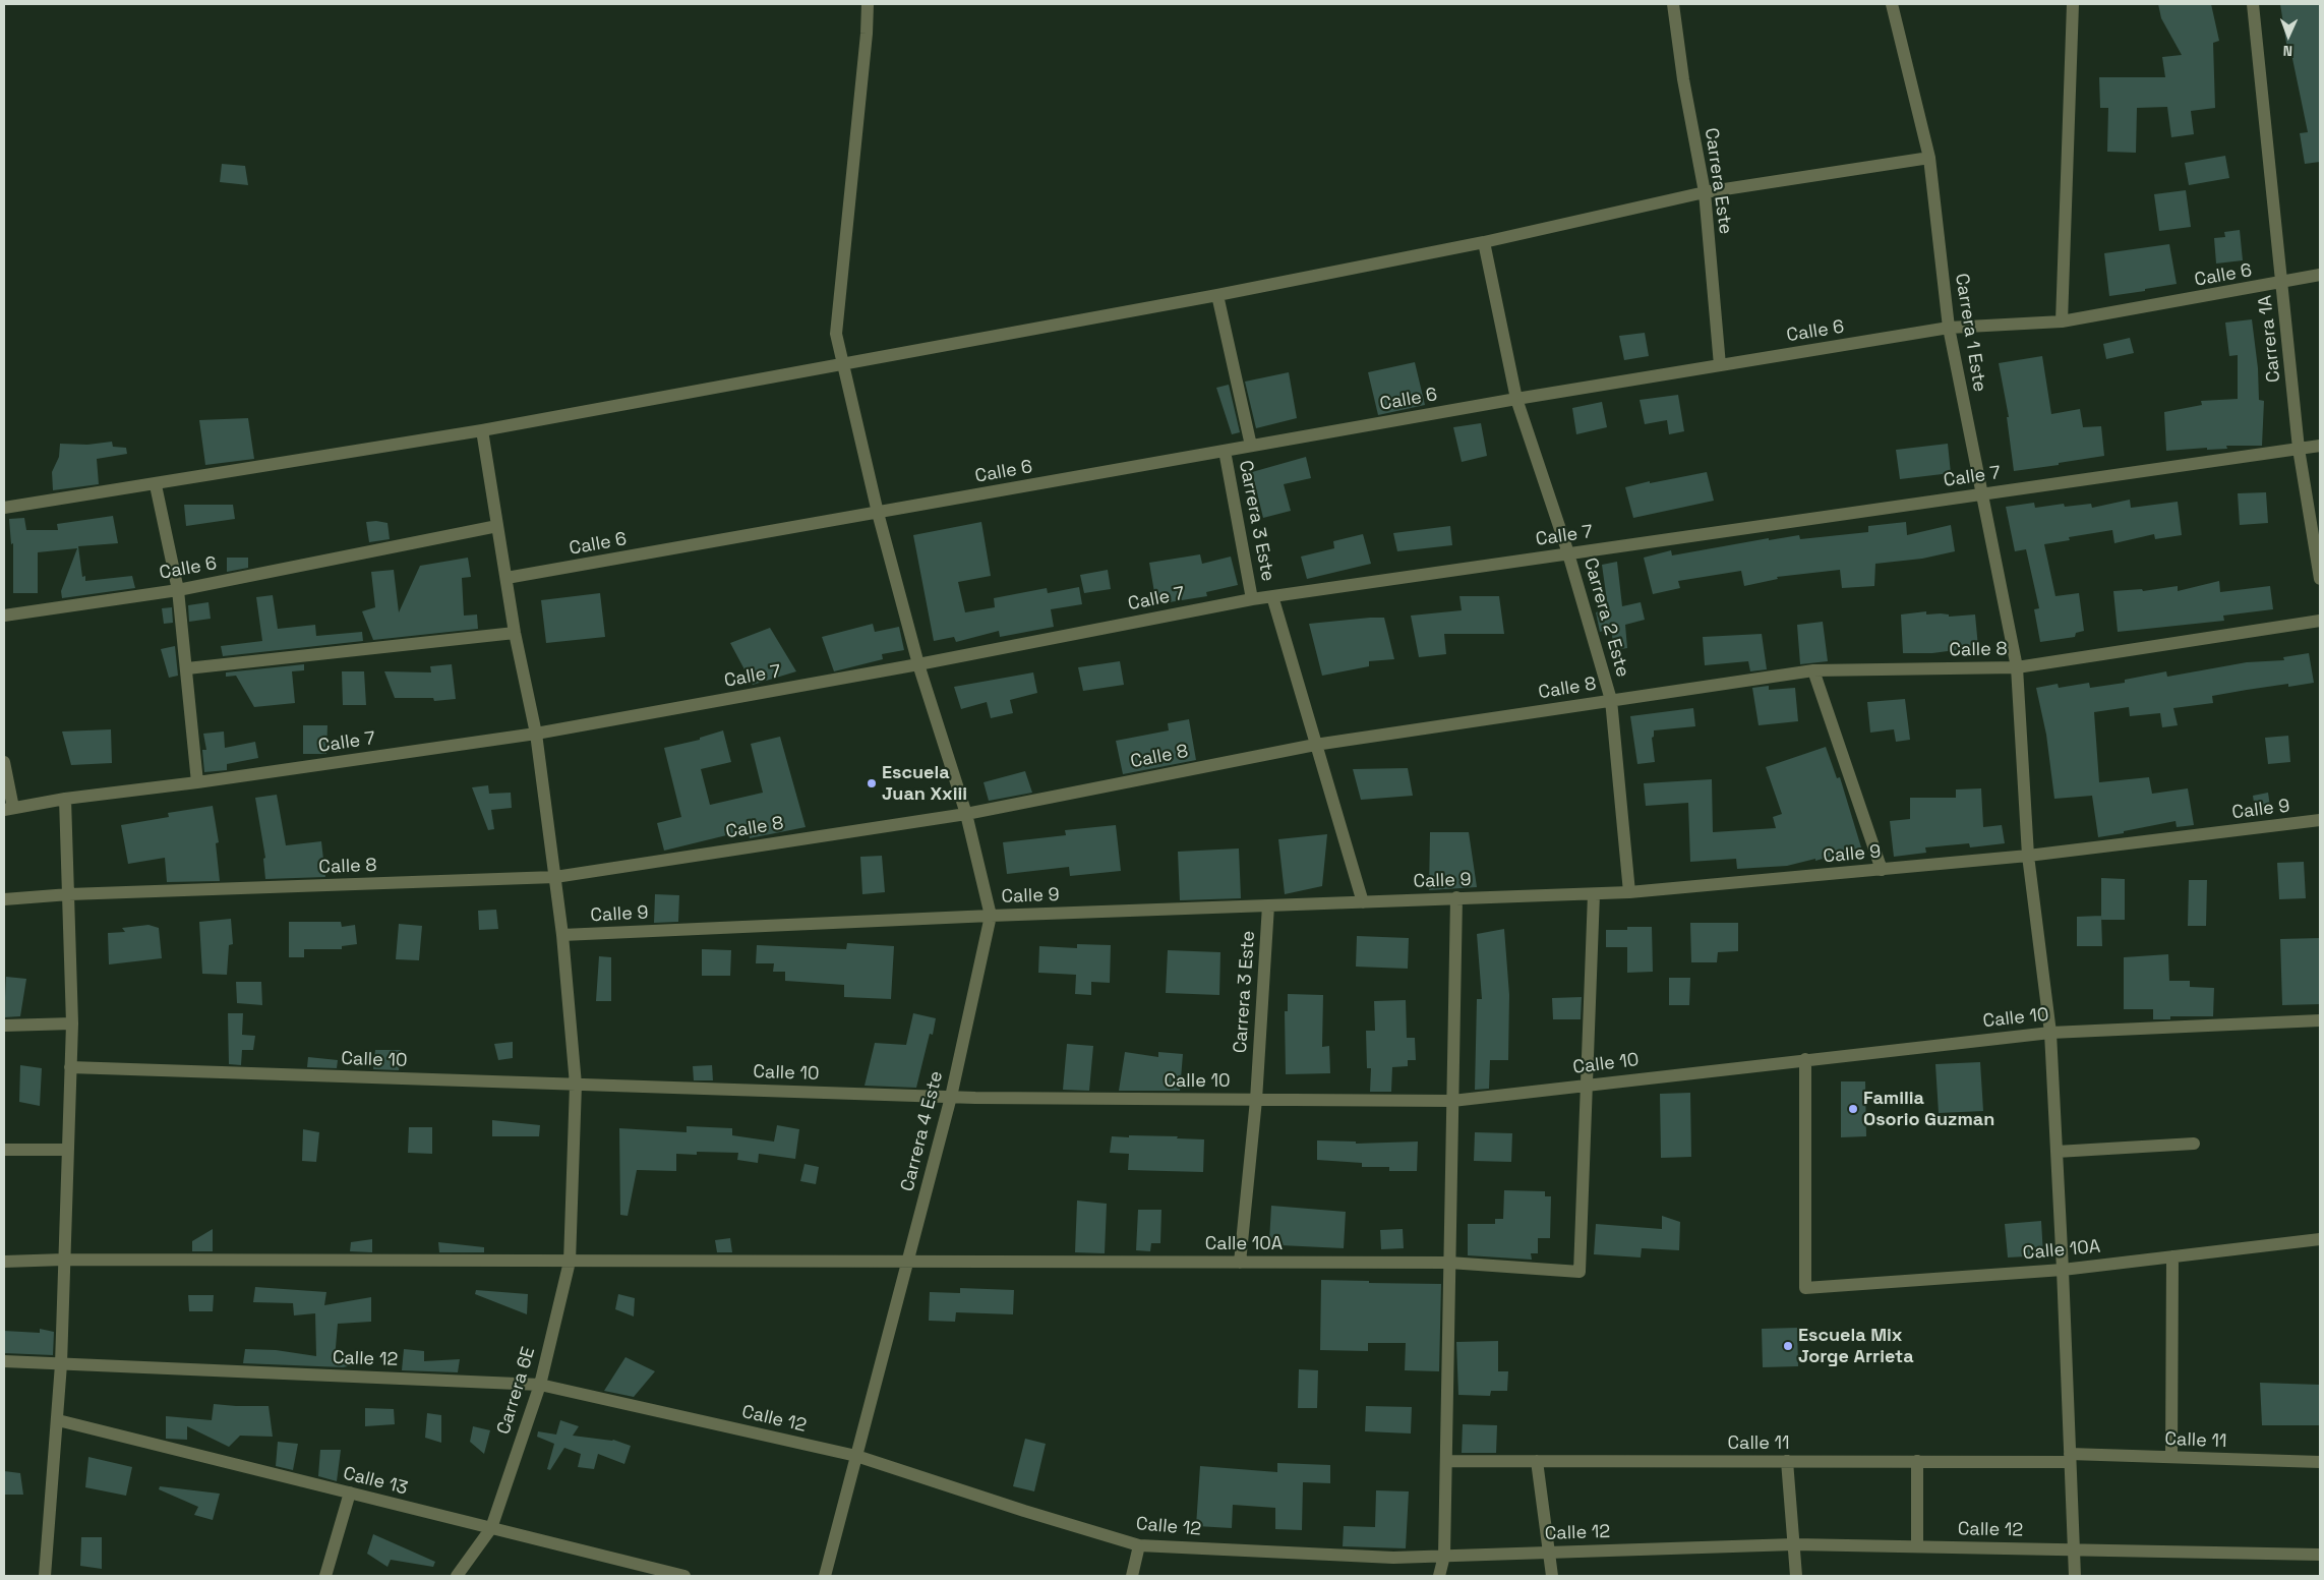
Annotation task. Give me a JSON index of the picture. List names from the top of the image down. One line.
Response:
{"streets":{"street":["Carrera Este","Calle 6","Carrera 1 Este","Carrera 1A","Calle 7","Carrera 3 Este","Carrera 2 Este","Calle 8","Calle 9","Calle 10","Carrera 4 Este","Calle 10A","Calle 12","Carrera 6E","Calle 11","Calle 13"]},"crossings":[["Carrera Este","Calle 6"],["Calle 6","Carrera 1 Este"],["Calle 6","Carrera 1A"],["Calle 6","Carrera 3 Este"],["Calle 6","Carrera 2 Este"],["Calle 6","Carrera 4 Este"],["Calle 6","Carrera 6E"],["Carrera 1 Este","Calle 7"],["Carrera 1 Este","Calle 8"],["Carrera 1 Este","Calle 9"],["Carrera 1 Este","Calle 10"],["Carrera 1 Este","Calle 10A"],["Carrera 1 Este","Calle 12"],["Carrera 1 Este","Calle 11"],["Carrera 1A","Calle 7"],["Calle 7","Carrera 3 Este"],["Calle 7","Carrera 2 Este"],["Calle 7","Carrera 4 Este"],["Calle 7","Carrera 6E"],["Carrera 3 Este","Calle 8"],["Carrera 3 Este","Calle 9"],["Carrera 3 Este","Calle 10"],["Carrera 3 Este","Calle 10A"],["Carrera 2 Este","Calle 8"],["Carrera 2 Este","Calle 9"],["Calle 8","Carrera 4 Este"],["Calle 8","Carrera 6E"],["Calle 9","Carrera 4 Este"],["Calle 9","Carrera 6E"],["Calle 10","Carrera 4 Este"],["Calle 10","Calle 10A"],["Calle 10","Carrera 6E"],["Carrera 4 Este","Calle 10A"],["Carrera 4 Este","Calle 12"],["Calle 10A","Carrera 6E"],["Calle 12","Carrera 6E"],["Carrera 6E","Calle 13"]],"places":["Escuela Juan Xxiii","Familia Osorio Guzman","Escuela Mix Jorge Arrieta"],"north":"bottom"}
